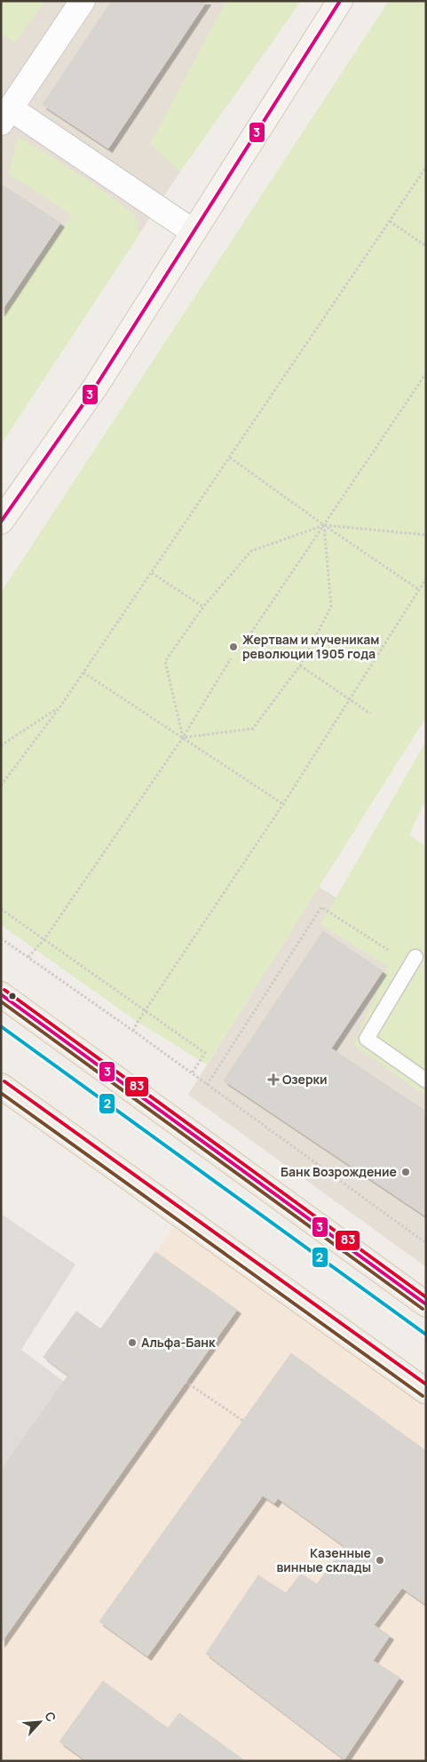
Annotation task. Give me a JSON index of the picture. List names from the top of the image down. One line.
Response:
{"places":{"other":["Жертвам и мученикам революции 1905 года","Банк Возрождение","Альфа-Банк","Казенные винные склады"],"health":["Озерки"]},"lines":["transit line 3","transit line 83","transit line 2"],"north":"top right"}
